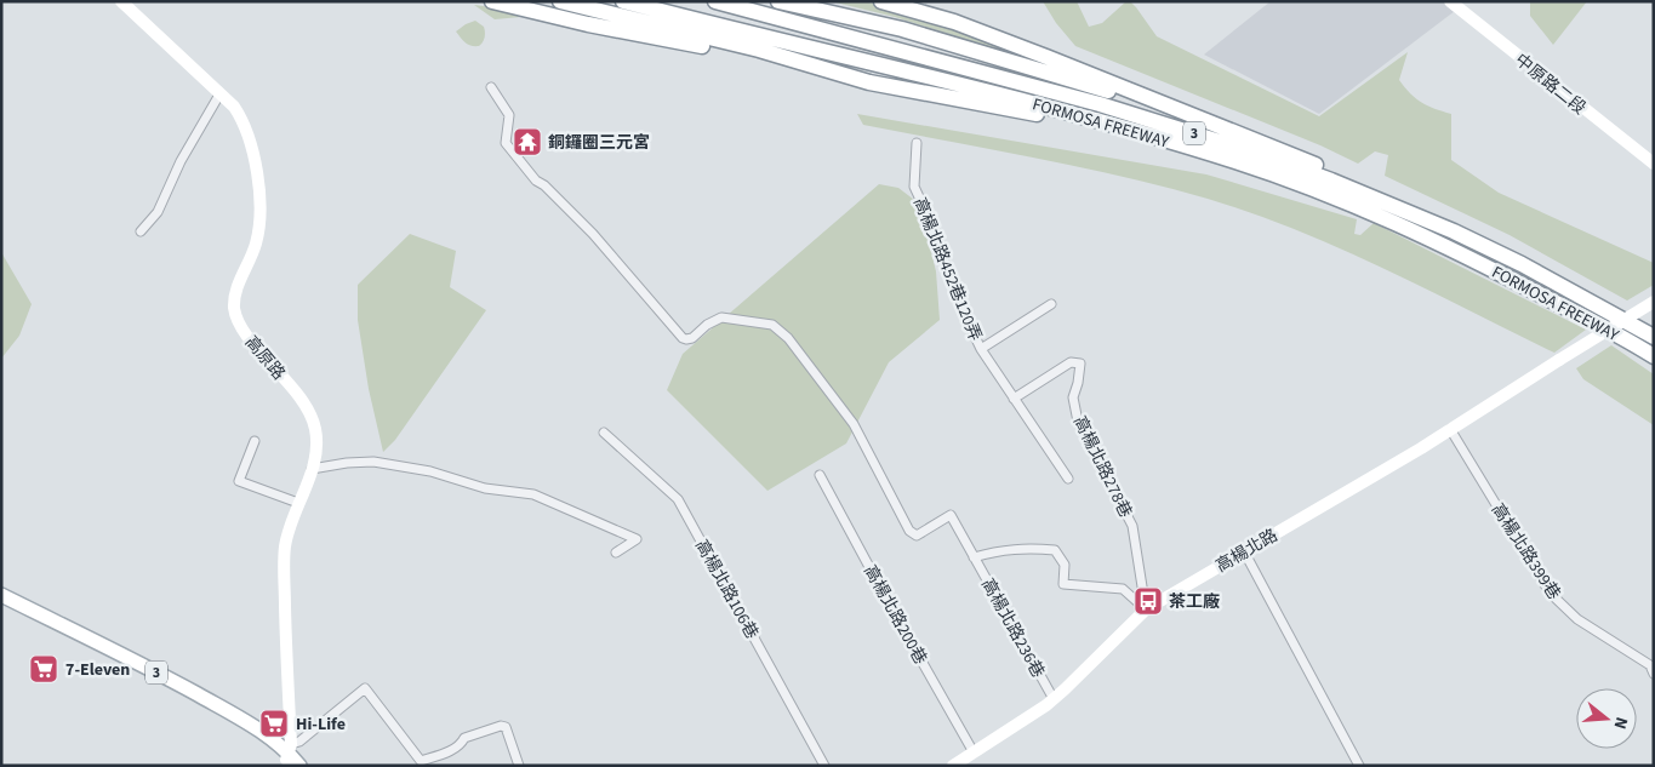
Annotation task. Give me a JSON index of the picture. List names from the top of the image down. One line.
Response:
{"streets":{"highway":["FORMOSA FREEWAY","3"],"street":["中原路二段","高楊北路452巷120弄","高原路","高楊北路278巷","高楊北路","高楊北路399巷","高楊北路106巷","高楊北路200巷","高楊北路236巷"]},"crossings":[["3","高原路"],["高楊北路452巷120弄","高楊北路278巷"],["高楊北路278巷","高楊北路"],["高楊北路","高楊北路399巷"],["高楊北路","高楊北路200巷"],["高楊北路","高楊北路236巷"]],"places":{"temple":["銅鑼圈三元宮"],"bus stop":["茶工廠"],"supermarket":["7-Eleven","Hi-Life"]},"north":"right"}
